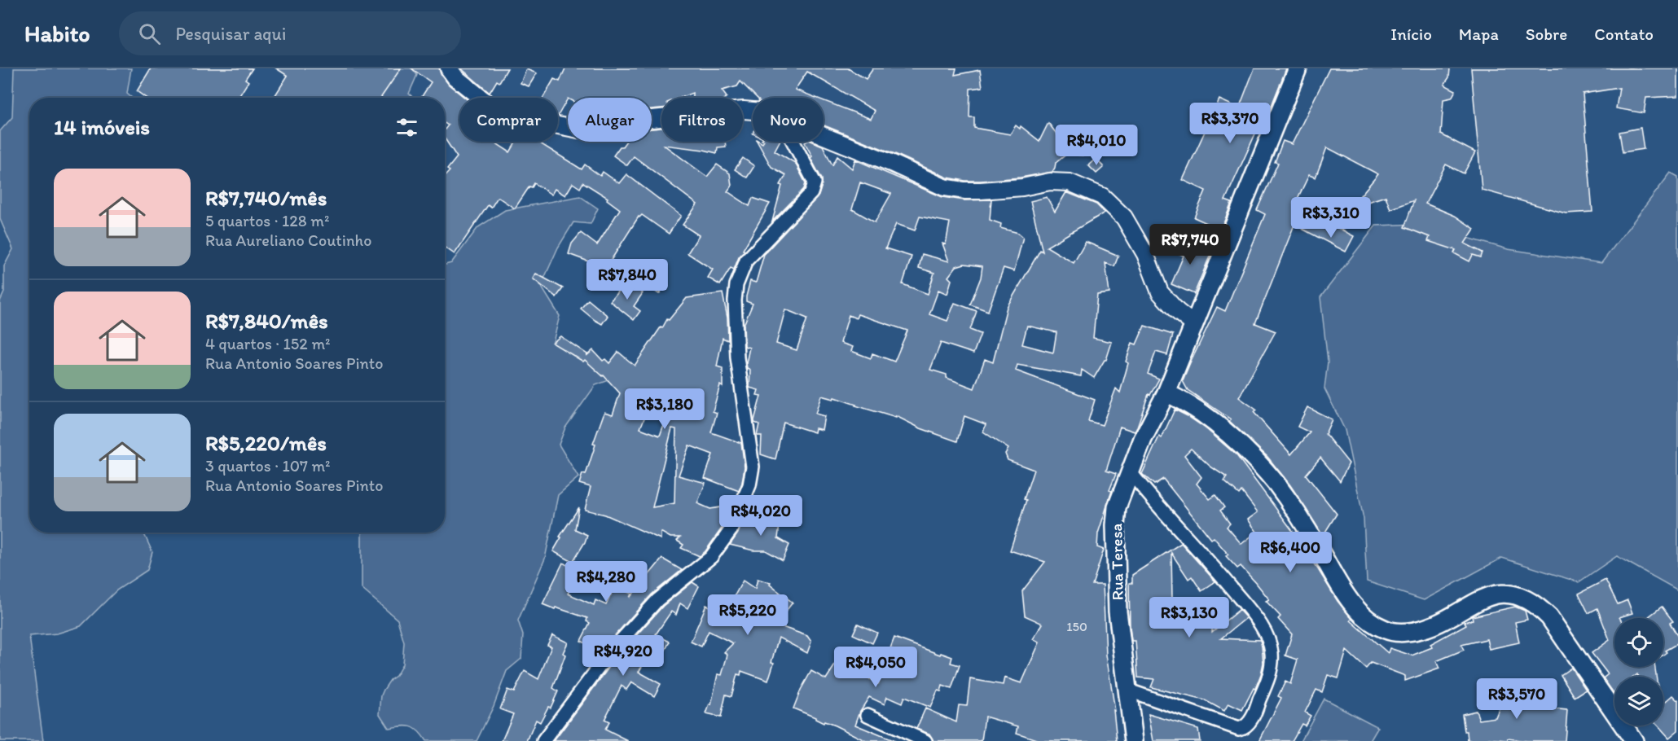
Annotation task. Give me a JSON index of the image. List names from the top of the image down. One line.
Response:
{"streets":{"main road":["Rua Teresa"]},"house_numbers":["150"],"page":{"header":"Habito","search":"Pesquisar aqui","nav":["Início","Mapa","Sobre","Contato"],"chip":["Comprar","Alugar","Filtros","Novo"],"heading":"14 imóveis","price":["R$3,370","R$4,010","R$3,310","R$7,740","R$7,840","R$3,180","R$4,020","R$6,400","R$4,280","R$5,220","R$3,130","R$4,920","R$4,050","R$3,570"],"list":[{"name":"R$7,740/mês","note":"5 quartos · 128 m² · Rua Aureliano Coutinho"},{"name":"R$7,840/mês","note":"4 quartos · 152 m² · Rua Antonio Soares Pinto"},{"name":"R$5,220/mês","note":"3 quartos · 107 m² · Rua Antonio Soares Pinto"}]}}
